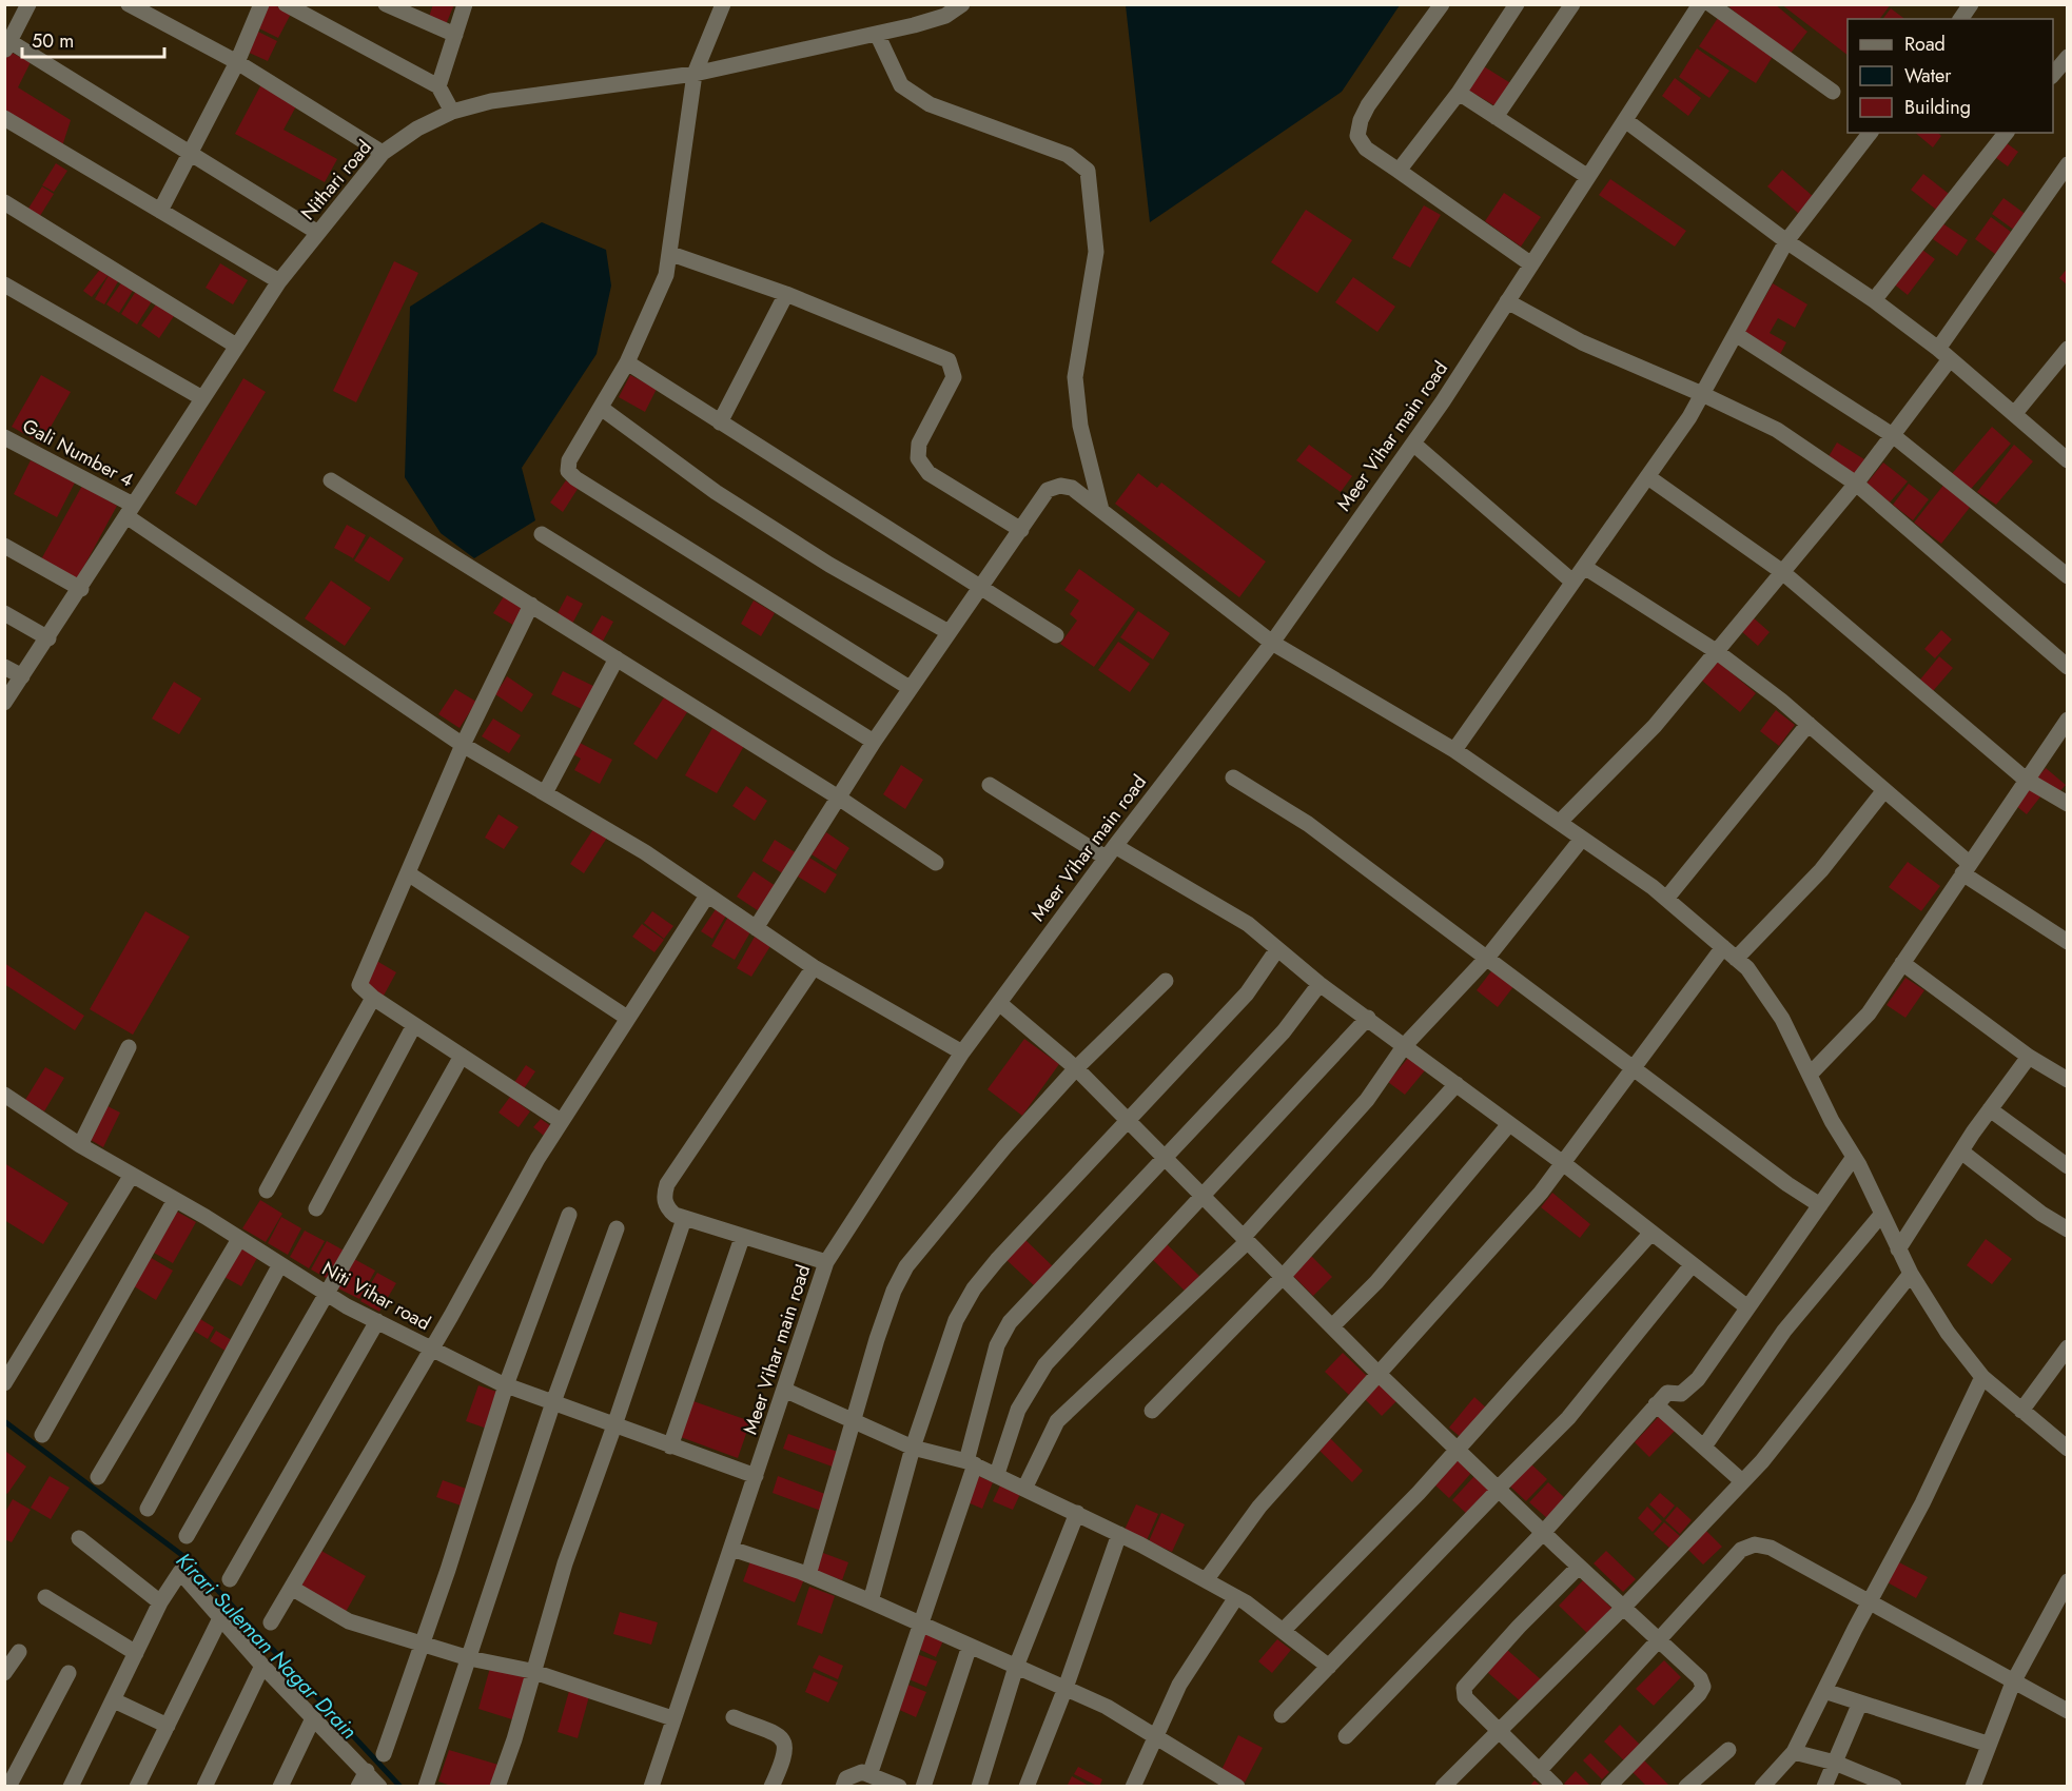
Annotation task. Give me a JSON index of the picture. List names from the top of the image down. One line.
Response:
{"streets":{"street":["Nithari road","Meer Vihar main road","Gali Number 4","Niti Vihar road"]},"crossings":[["Nithari road","Gali Number 4"],["Meer Vihar main road","Gali Number 4"],["Meer Vihar main road","Niti Vihar road"]],"water":["Kirari Suleman Nagar Drain"],"legend":["Road","Water","Building"],"scale_bar":"50 m"}
